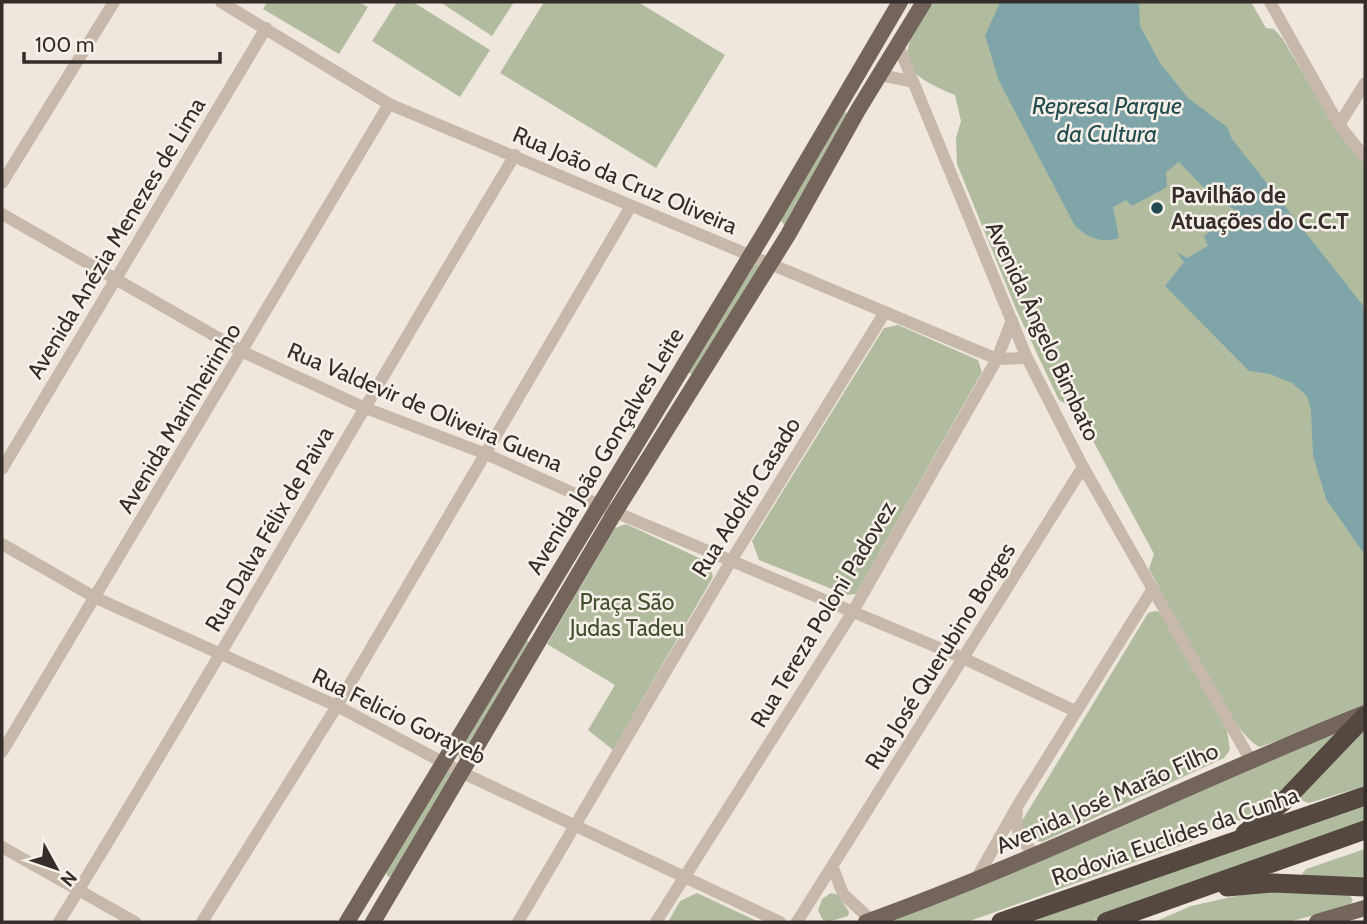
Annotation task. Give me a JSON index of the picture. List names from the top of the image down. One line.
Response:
{"streets":{"highway":["Rodovia Euclides da Cunha"],"main road":["Avenida João Gonçalves Leite","Avenida José Marão Filho"],"street":["Rua João da Cruz Oliveira","Avenida Anézia Menezes de Lima","Avenida Ângelo Bimbato","Rua Valdevir de Oliveira Guena","Avenida Marinheirinho","Rua Adolfo Casado","Rua Dalva Félix de Paiva","Rua Tereza Poloni Padovez","Rua José Querubino Borges","Rua Felicio Gorayeb"]},"crossings":[["Rua João da Cruz Oliveira","Avenida Anézia Menezes de Lima"],["Rua João da Cruz Oliveira","Avenida Ângelo Bimbato"],["Rua João da Cruz Oliveira","Avenida Marinheirinho"],["Rua João da Cruz Oliveira","Avenida João Gonçalves Leite"],["Rua João da Cruz Oliveira","Rua Adolfo Casado"],["Rua João da Cruz Oliveira","Rua Dalva Félix de Paiva"],["Rua João da Cruz Oliveira","Rua Tereza Poloni Padovez"],["Avenida Anézia Menezes de Lima","Rua Valdevir de Oliveira Guena"],["Avenida Ângelo Bimbato","Avenida João Gonçalves Leite"],["Avenida Ângelo Bimbato","Rua Tereza Poloni Padovez"],["Avenida Ângelo Bimbato","Rua José Querubino Borges"],["Avenida Ângelo Bimbato","Avenida José Marão Filho"],["Rua Valdevir de Oliveira Guena","Avenida Marinheirinho"],["Rua Valdevir de Oliveira Guena","Avenida João Gonçalves Leite"],["Rua Valdevir de Oliveira Guena","Rua Adolfo Casado"],["Rua Valdevir de Oliveira Guena","Rua Dalva Félix de Paiva"],["Rua Valdevir de Oliveira Guena","Rua Tereza Poloni Padovez"],["Rua Valdevir de Oliveira Guena","Rua José Querubino Borges"],["Avenida Marinheirinho","Rua Felicio Gorayeb"],["Avenida João Gonçalves Leite","Rua Felicio Gorayeb"],["Rua Adolfo Casado","Rua Felicio Gorayeb"],["Rua Dalva Félix de Paiva","Rua Felicio Gorayeb"],["Rua Tereza Poloni Padovez","Rua Felicio Gorayeb"]],"water":["Represa Parque da Cultura"],"parks":["Praça São Judas Tadeu"],"places":["Pavilhão de Atuações do C.C.T"],"scale_bar":"100 m","north":"bottom right"}
